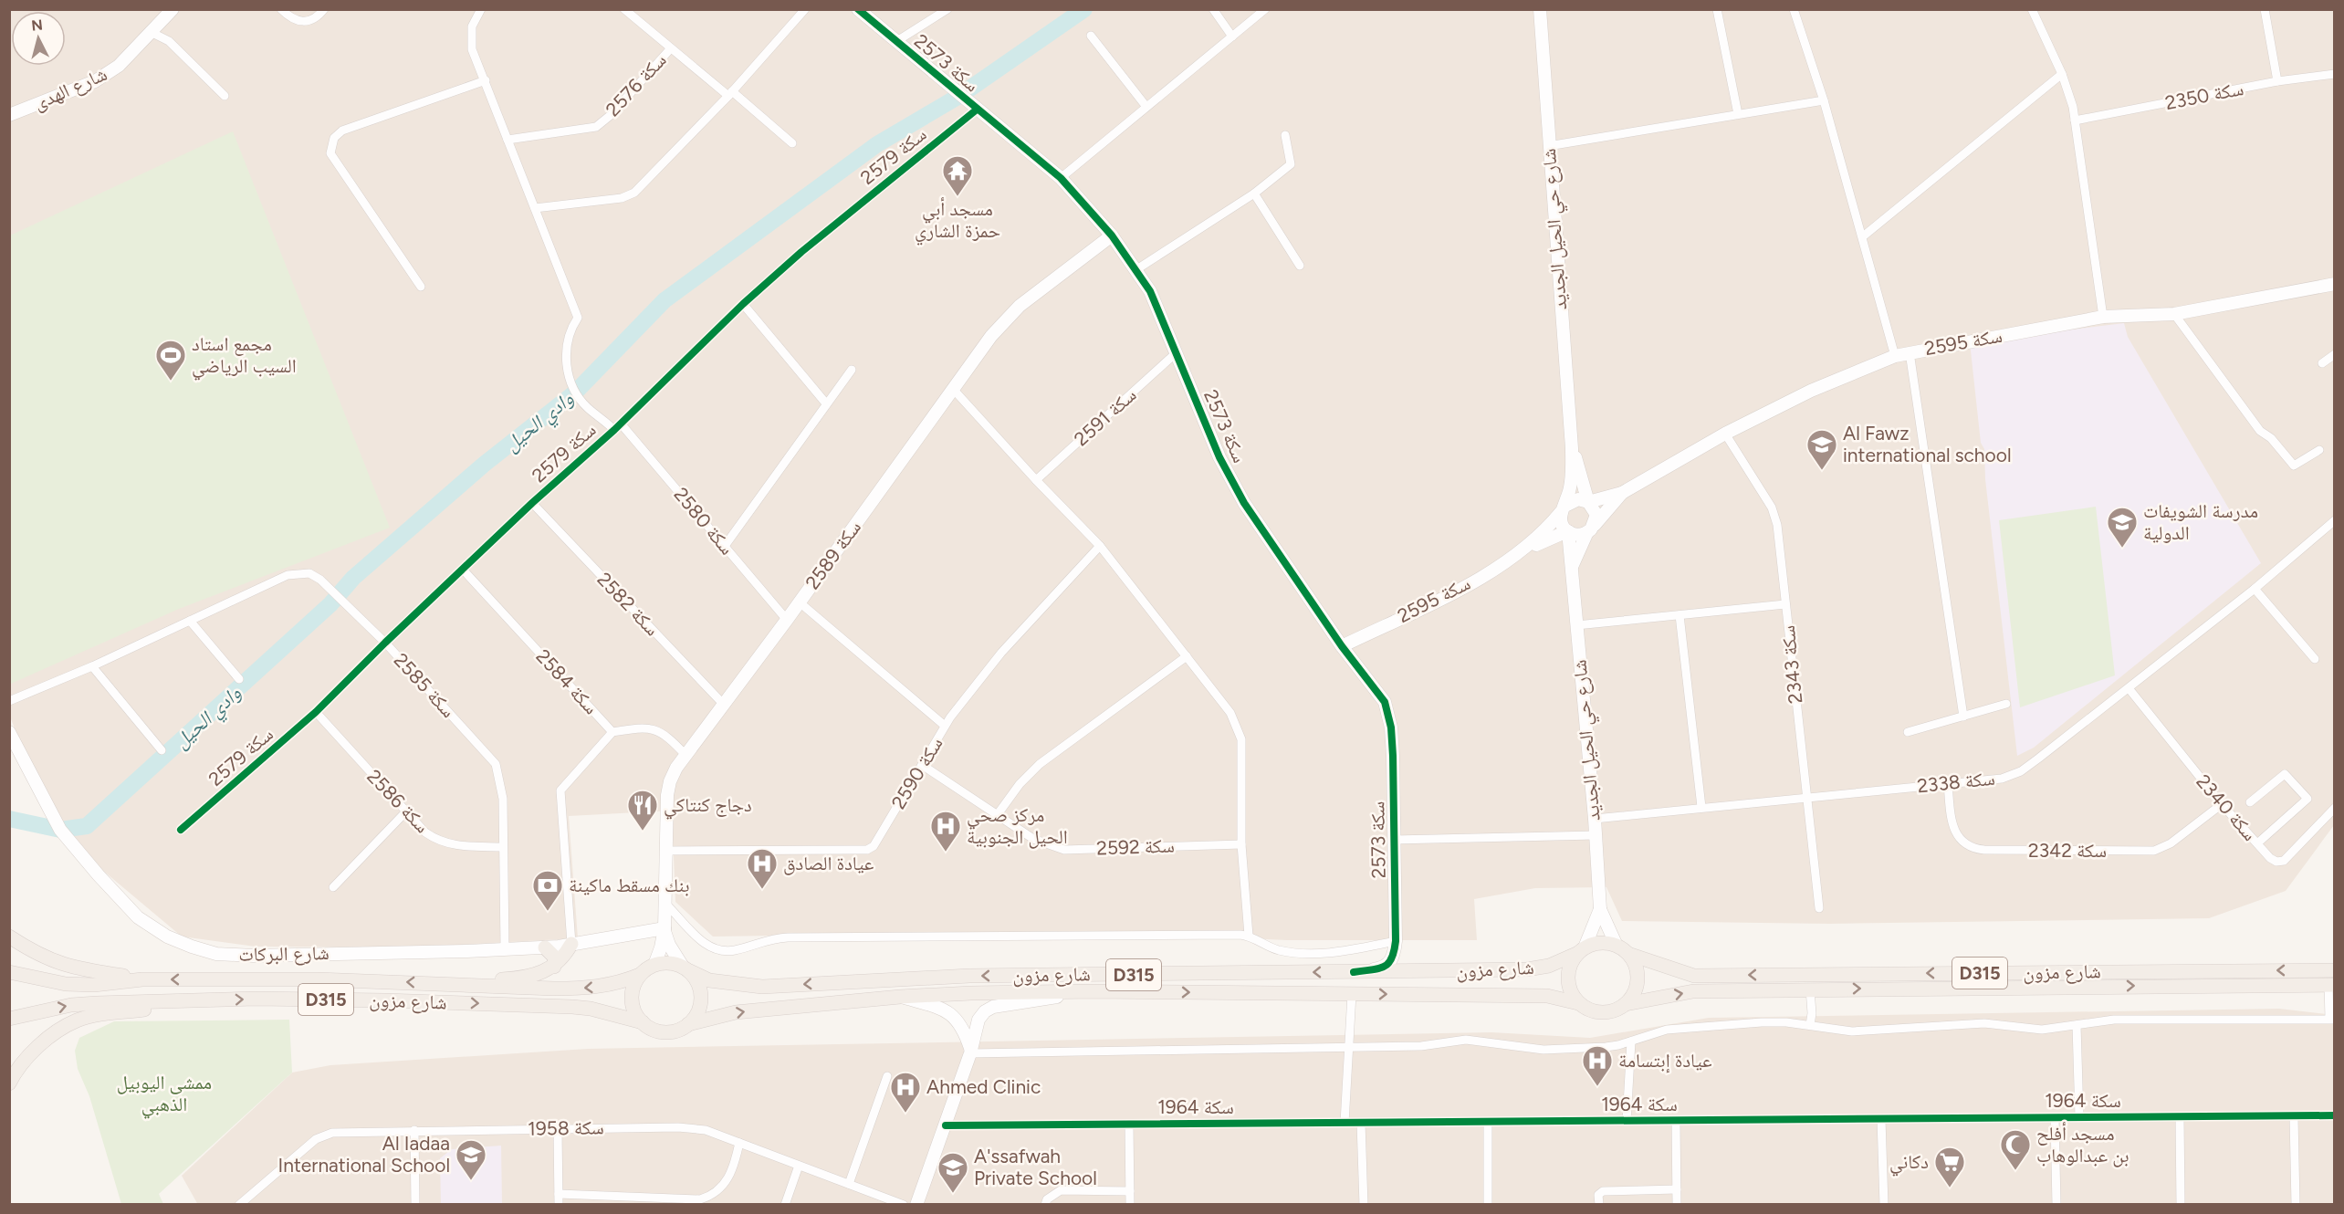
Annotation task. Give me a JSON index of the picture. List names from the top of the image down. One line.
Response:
{"streets":{"main road":["شارع مزون","D315"],"street":["سكة 2573","سكة 2576","شارع الهدى","سكة 2350","سكة 2579","شارع حي الحيل الجديد","سكة 2595","سكة 2591","سكة 2580","سكة 2589","سكة 2582","سكة 2343","سكة 2584","سكة 2585","سكة 2590","سكة 2338","سكة 2586","سكة 2340","سكة 2592","سكة 2342","شارع البركات","سكة 1964","سكة 1958"]},"crossings":[["سكة 2573","سكة 2579"],["سكة 2573","سكة 2595"],["سكة 2573","سكة 2591"],["سكة 2573","سكة 2589"],["سكة 2576","سكة 2580"],["سكة 2579","سكة 2580"],["سكة 2579","سكة 2582"],["سكة 2579","سكة 2584"],["سكة 2579","سكة 2585"],["سكة 2579","سكة 2586"],["شارع حي الحيل الجديد","سكة 2595"],["شارع حي الحيل الجديد","سكة 2338"],["شارع حي الحيل الجديد","شارع مزون"],["شارع حي الحيل الجديد","D315"],["سكة 2595","سكة 2343"],["سكة 2580","سكة 2589"],["سكة 2589","سكة 2582"],["سكة 2589","سكة 2584"],["سكة 2589","سكة 2590"],["سكة 2589","شارع البركات"],["سكة 2589","شارع مزون"],["سكة 2589","D315"],["سكة 2343","سكة 2338"],["سكة 2585","سكة 2586"],["سكة 2585","شارع البركات"],["سكة 2590","سكة 2592"],["سكة 2338","سكة 2340"],["سكة 2338","سكة 2342"],["سكة 2340","سكة 2342"],["شارع مزون","D315"]],"water":["وادي الحيل"],"parks":["ممشى اليوبيل الذهبي"],"places":{"temple":["مسجد أبي حمزة الشاري"],"sports":["مجمع استاد السيب الرياضي"],"school or university":["Al Fawz international school","مدرسة الشويفات الدولية","Al Iadaa International School","A'ssafwah Private School"],"restaurant":["دجاج كنتاكي"],"hospital":["مركز صحي الحيل الجنوبية","عيادة الصادق","عيادة إبتسامة","Ahmed Clinic"],"bank":["بنك مسقط ماكينة"],"mosque":["مسجد أفلح بن عبدالوهاب"],"supermarket":["دكاني"]},"north":"top"}
